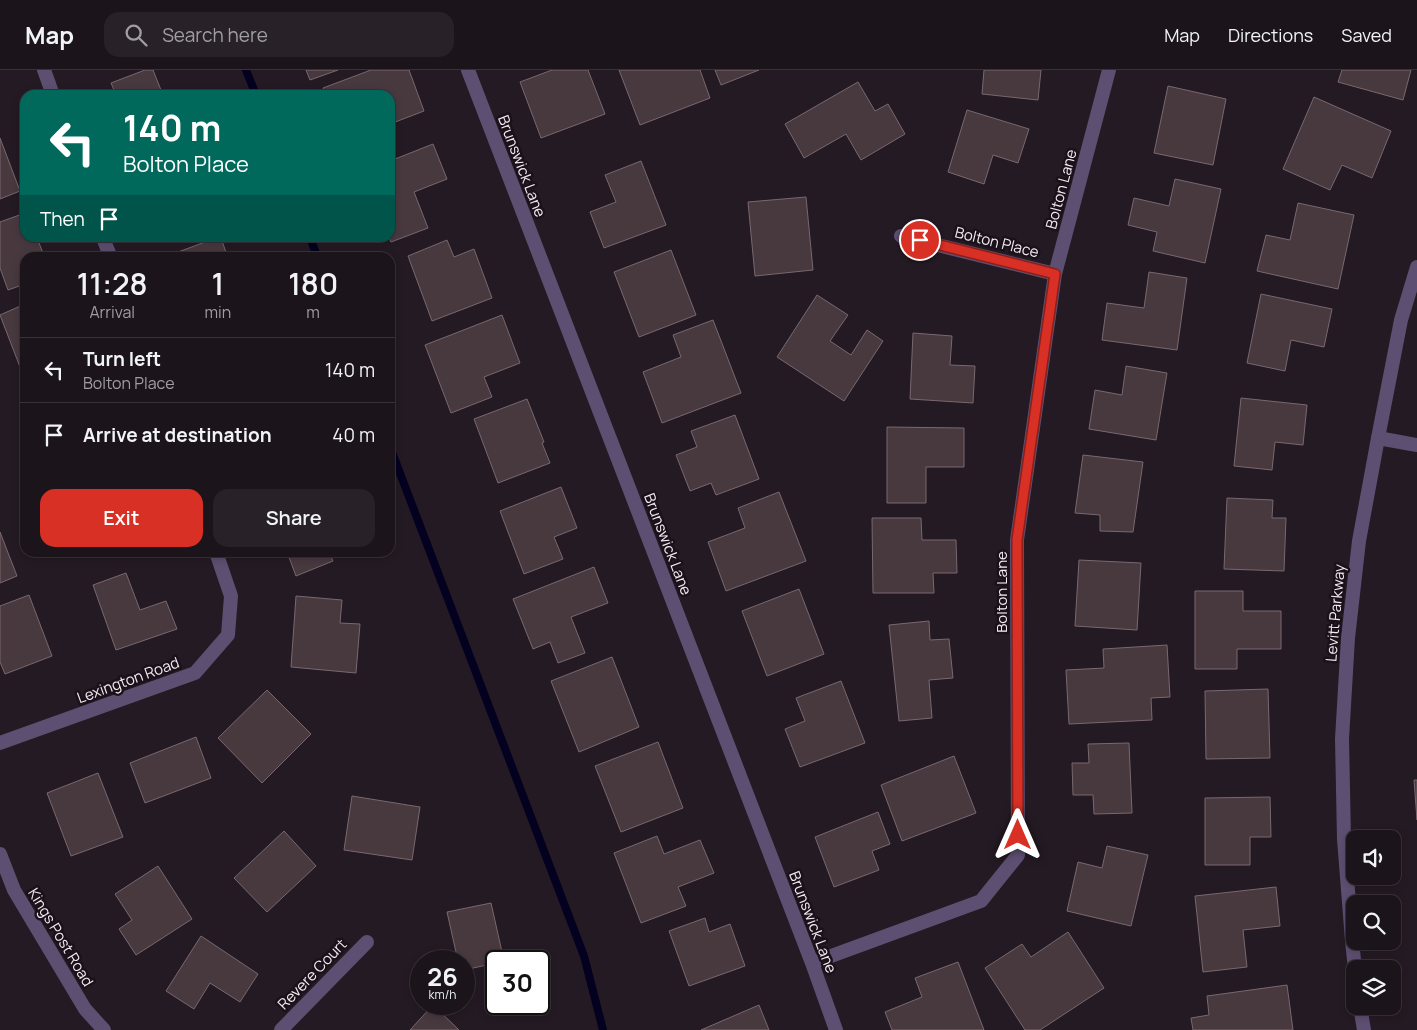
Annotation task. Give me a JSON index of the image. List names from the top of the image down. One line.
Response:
{"streets":{"street":["Brunswick Lane","Bolton Lane","Bolton Place","Levitt Parkway","Lexington Road","Kings Post Road","Revere Court"]},"crossings":[["Brunswick Lane","Bolton Lane"],["Bolton Lane","Bolton Place"]],"page":{"header":"Map","search":"Search here","nav":["Map","Directions","Saved"],"turn":["140 m","Bolton Place"],"then":"Then","eta":["11:28","Arrival","1","min","180","m"],"list":[{"name":"Turn left","note":"Bolton Place","value":"140 m"},{"name":"Arrive at destination","value":"40 m"}],"buttons":["Exit","Share"],"speed":"26 km/h","limit":"30"}}
